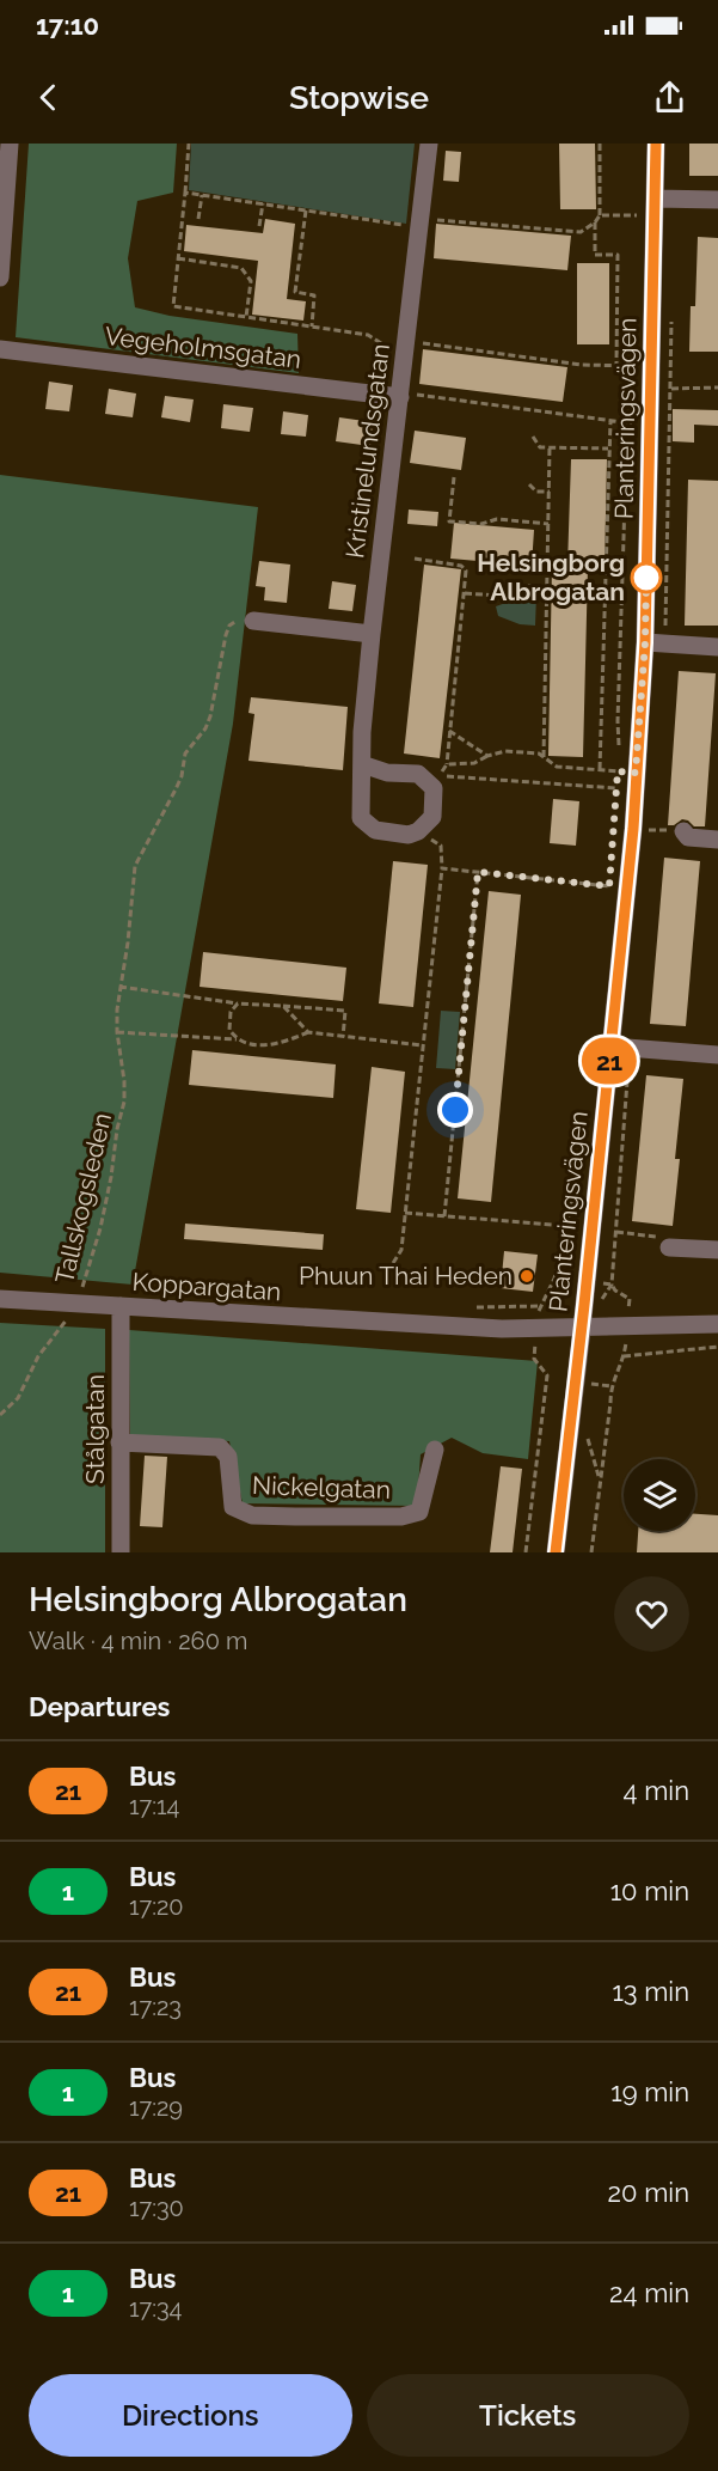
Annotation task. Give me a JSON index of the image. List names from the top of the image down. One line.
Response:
{"streets":{"street":["Vegeholmsgatan","Planteringsvägen","Kristinelundsgatan","Koppargatan","Stålgatan","Nickelgatan"],"path":["Tallskogsleden"]},"crossings":[["Vegeholmsgatan","Kristinelundsgatan"],["Planteringsvägen","Koppargatan"],["Tallskogsleden","Koppargatan"],["Koppargatan","Stålgatan"],["Stålgatan","Nickelgatan"]],"places":["Helsingborg Albrogatan","Phuun Thai Heden"],"lines":["bus line 21"],"page":{"status":"17:10","header":"Stopwise","on_map":"21","heading":[["Helsingborg Albrogatan","Walk · 4 min · 260 m"],"Departures"],"list":[{"mark":"21","name":"Bus","note":"17:14","value":"4 min"},{"mark":"1","name":"Bus","note":"17:20","value":"10 min"},{"mark":"21","name":"Bus","note":"17:23","value":"13 min"},{"mark":"1","name":"Bus","note":"17:29","value":"19 min"},{"mark":"21","name":"Bus","note":"17:30","value":"20 min"},{"mark":"1","name":"Bus","note":"17:34","value":"24 min"}],"buttons":["Directions","Tickets"]}}
